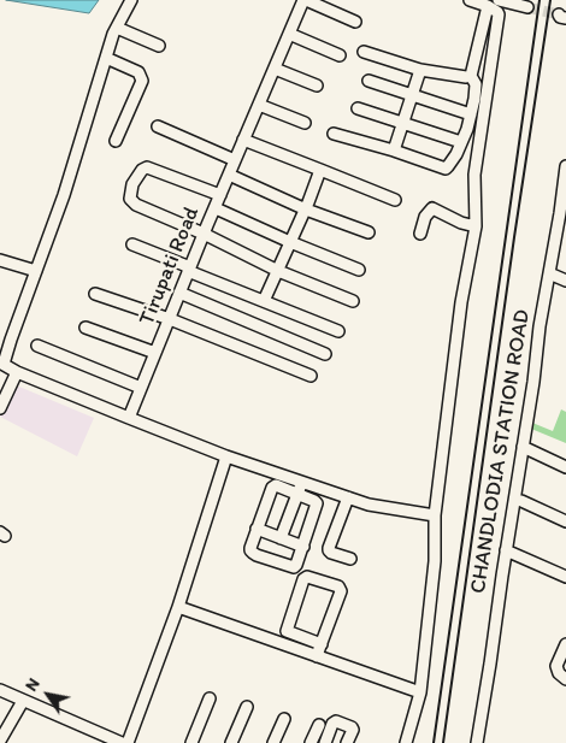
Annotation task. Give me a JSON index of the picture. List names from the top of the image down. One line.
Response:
{"streets":{"street":["Tirupati Road","CHANDLODIA STATION ROAD"]},"north":"top left"}
